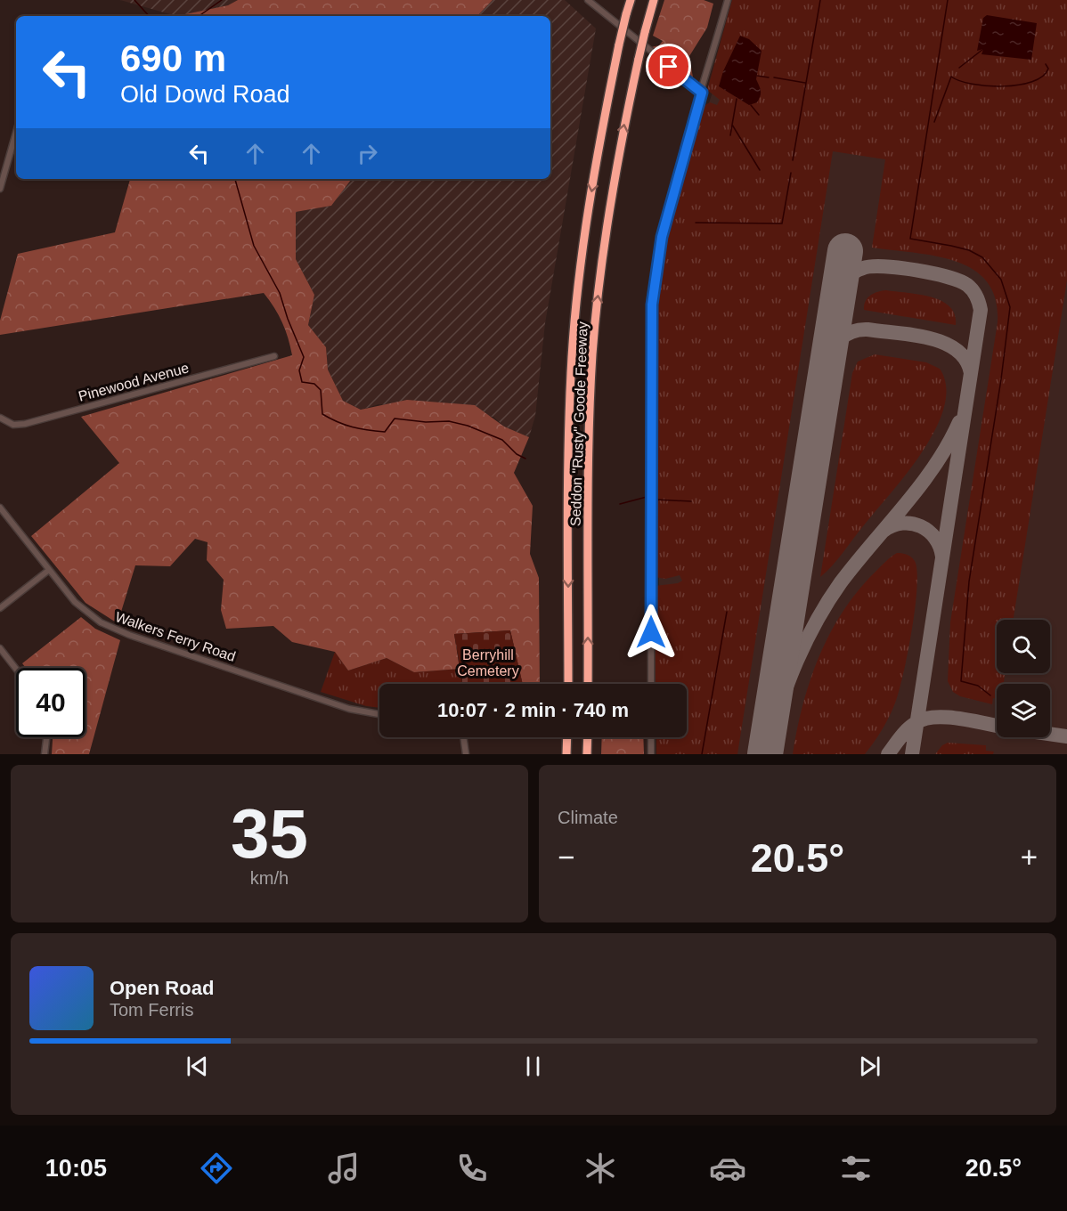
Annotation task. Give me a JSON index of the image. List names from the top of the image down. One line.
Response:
{"streets":{"highway":["Seddon \"Rusty\" Goode Freeway"],"street":["Pinewood Avenue","Walkers Ferry Road"]},"parks":["Berryhill Cemetery"],"page":{"turn":["690 m","Old Dowd Road"],"limit":"40","trip":"10:07 · 2 min · 740 m","tile":[["35","km/h"],"Climate"],"heat":["−","20.5°","+"],"song":["Open Road","Tom Ferris"],"tabs":["10:05","20.5°"]}}
